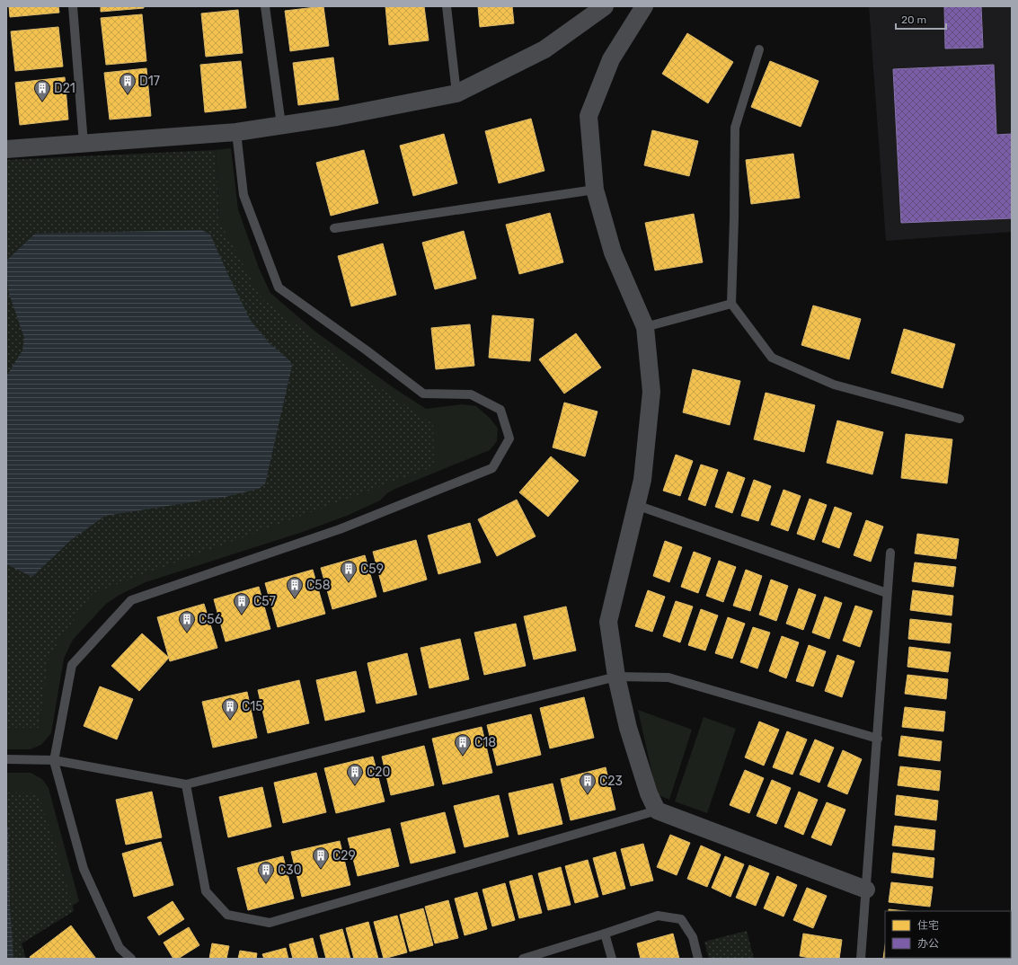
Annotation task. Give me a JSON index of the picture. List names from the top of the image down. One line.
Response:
{"places":{"building":["D17","D21","C59","C58","C57","C56","C15","C18","C20","C23","C29","C30"]},"legend":["住宅","办公"],"scale_bar":"20 m"}
